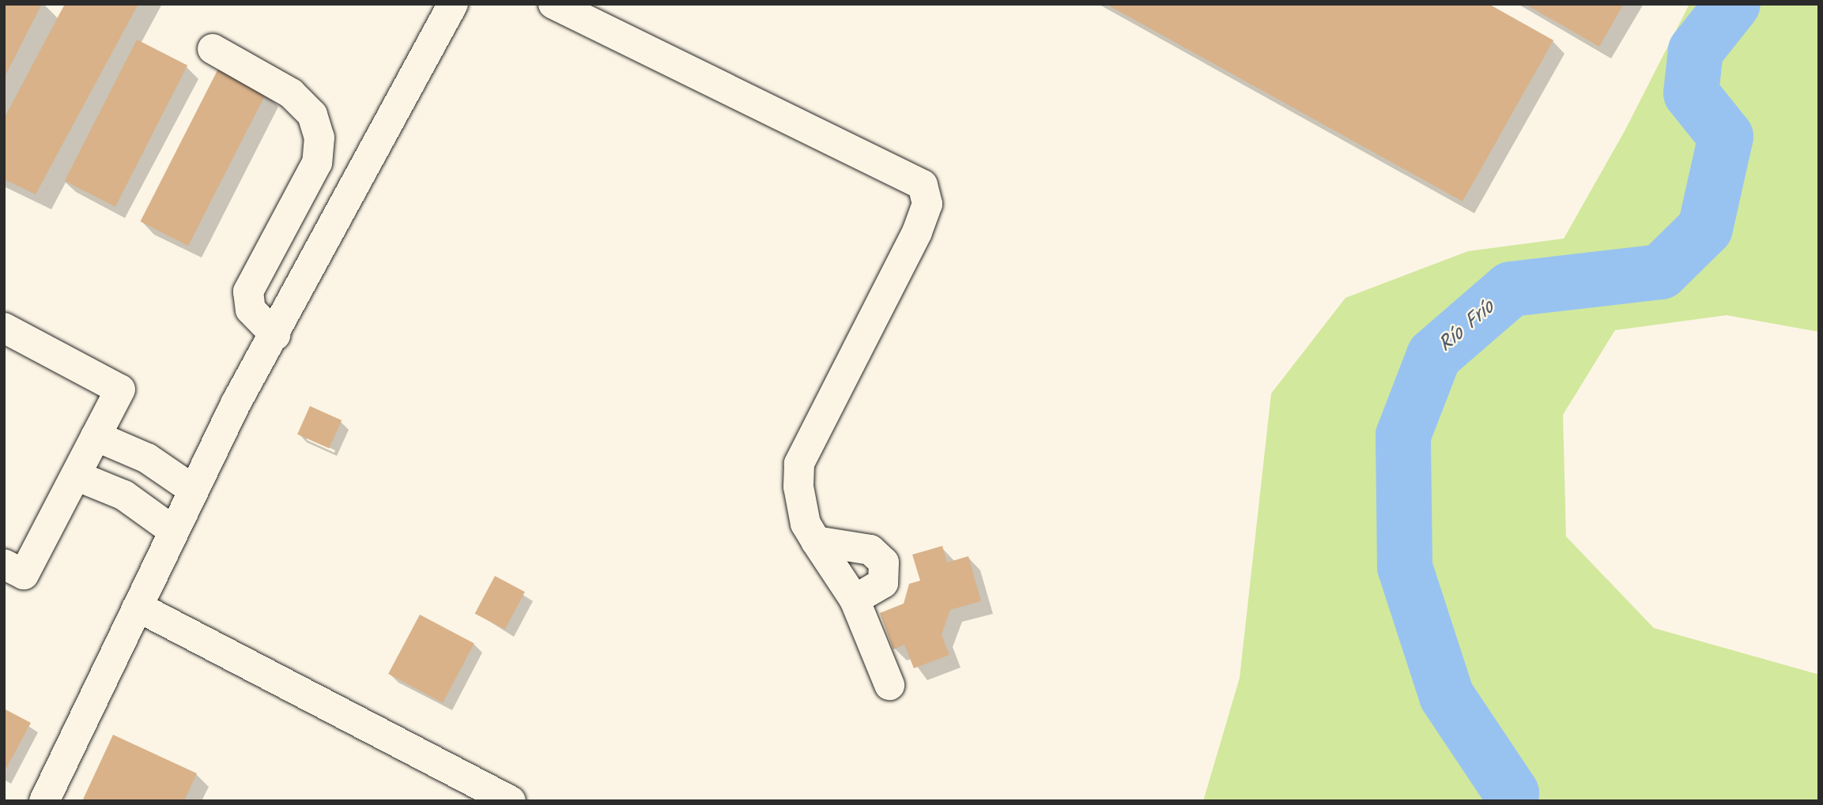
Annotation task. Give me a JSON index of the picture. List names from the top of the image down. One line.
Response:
{"water":["Río Frío"]}
